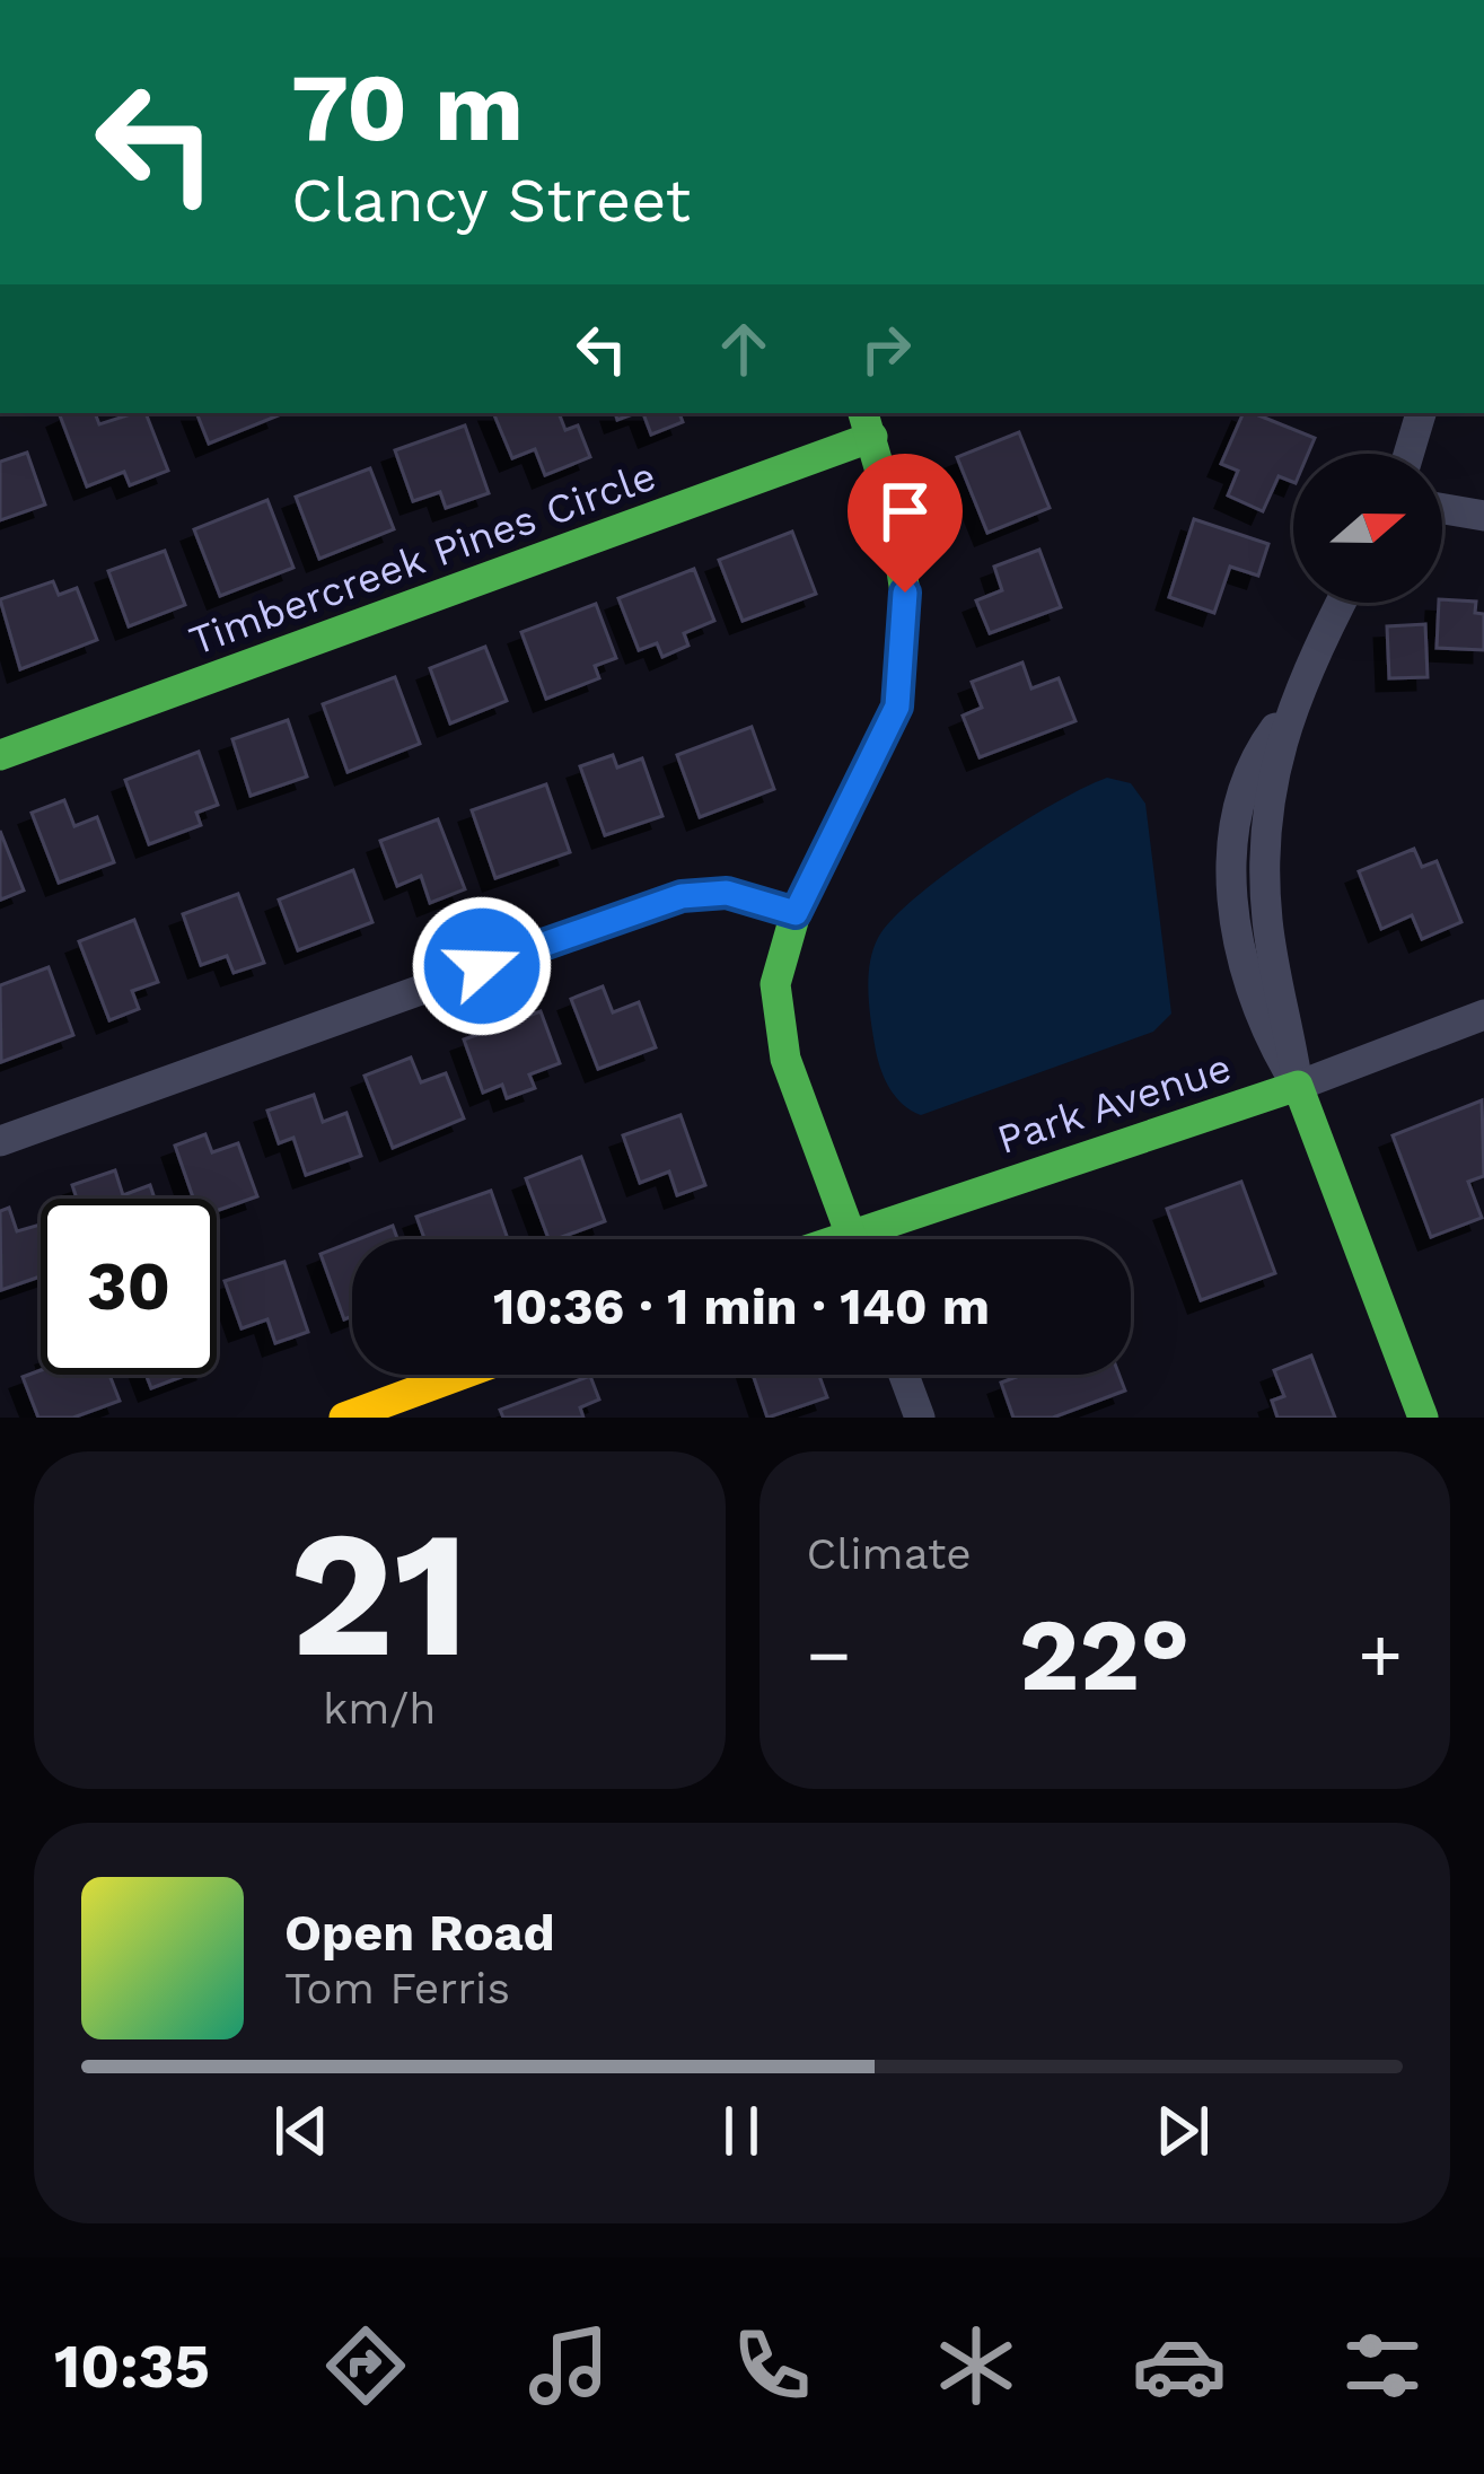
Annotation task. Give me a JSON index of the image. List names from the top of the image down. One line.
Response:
{"streets":{"street":["Timbercreek Pines Circle","Park Avenue"]},"north":"right","page":{"turn":["70 m","Clancy Street"],"limit":"30","trip":"10:36 · 1 min · 140 m","tile":[["21","km/h"],"Climate"],"heat":["−","22°","+"],"song":["Open Road","Tom Ferris"],"tabs":"10:35"}}
